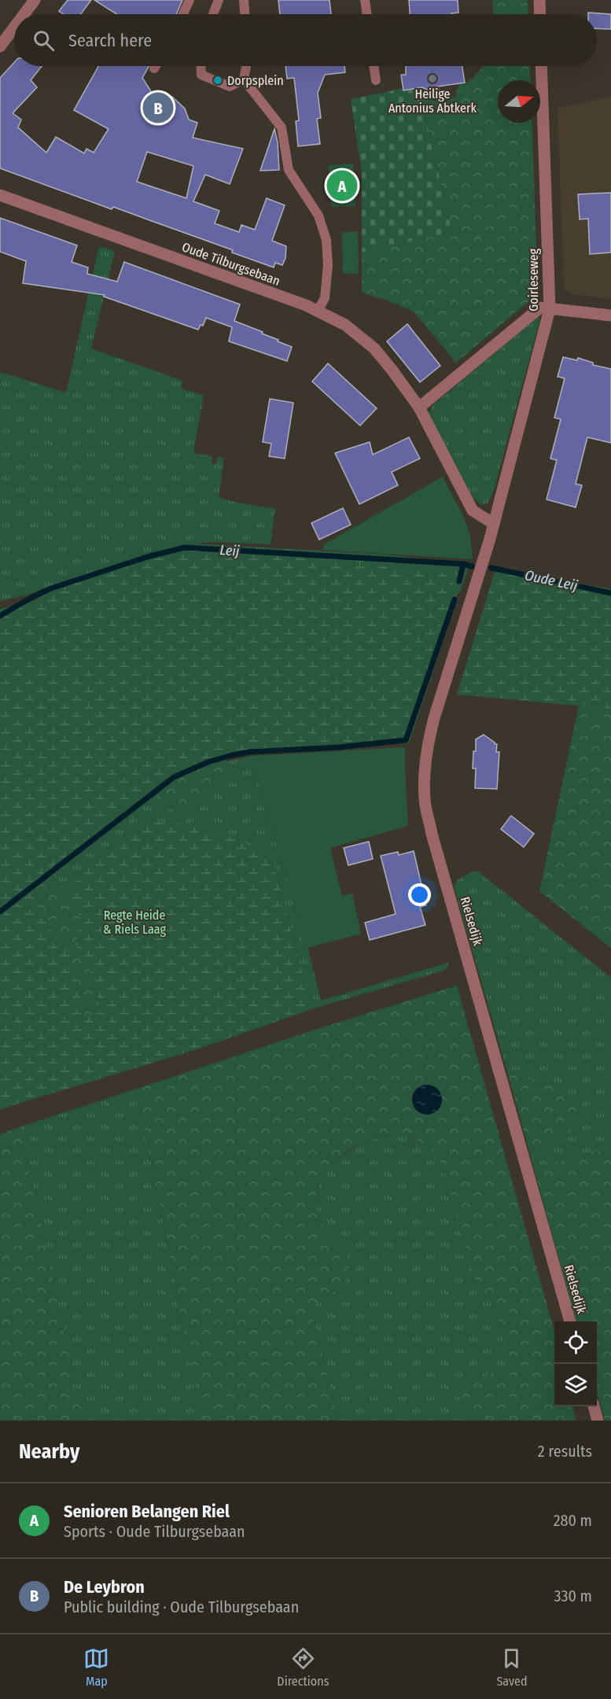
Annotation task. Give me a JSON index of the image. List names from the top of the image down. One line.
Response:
{"streets":{"street":["Oude Tilburgsebaan","Goirleseweg","Rielsedijk"]},"crossings":[["Oude Tilburgsebaan","Goirleseweg"],["Oude Tilburgsebaan","Rielsedijk"],["Goirleseweg","Rielsedijk"]],"water":["Leij","Oude Leij"],"parks":["Regte Heide & Riels Laag"],"places":["Heilige Antonius Abtkerk","Dorpsplein"],"north":"right","page":{"search":"Search here","pins":["B","A"],"heading":["Nearby","2 results"],"list":[{"mark":"A","name":"Senioren Belangen Riel","note":"Sports · Oude Tilburgsebaan","value":"280 m"},{"mark":"B","name":"De Leybron","note":"Public building · Oude Tilburgsebaan","value":"330 m"}],"nav":["Map","Directions","Saved"]}}
